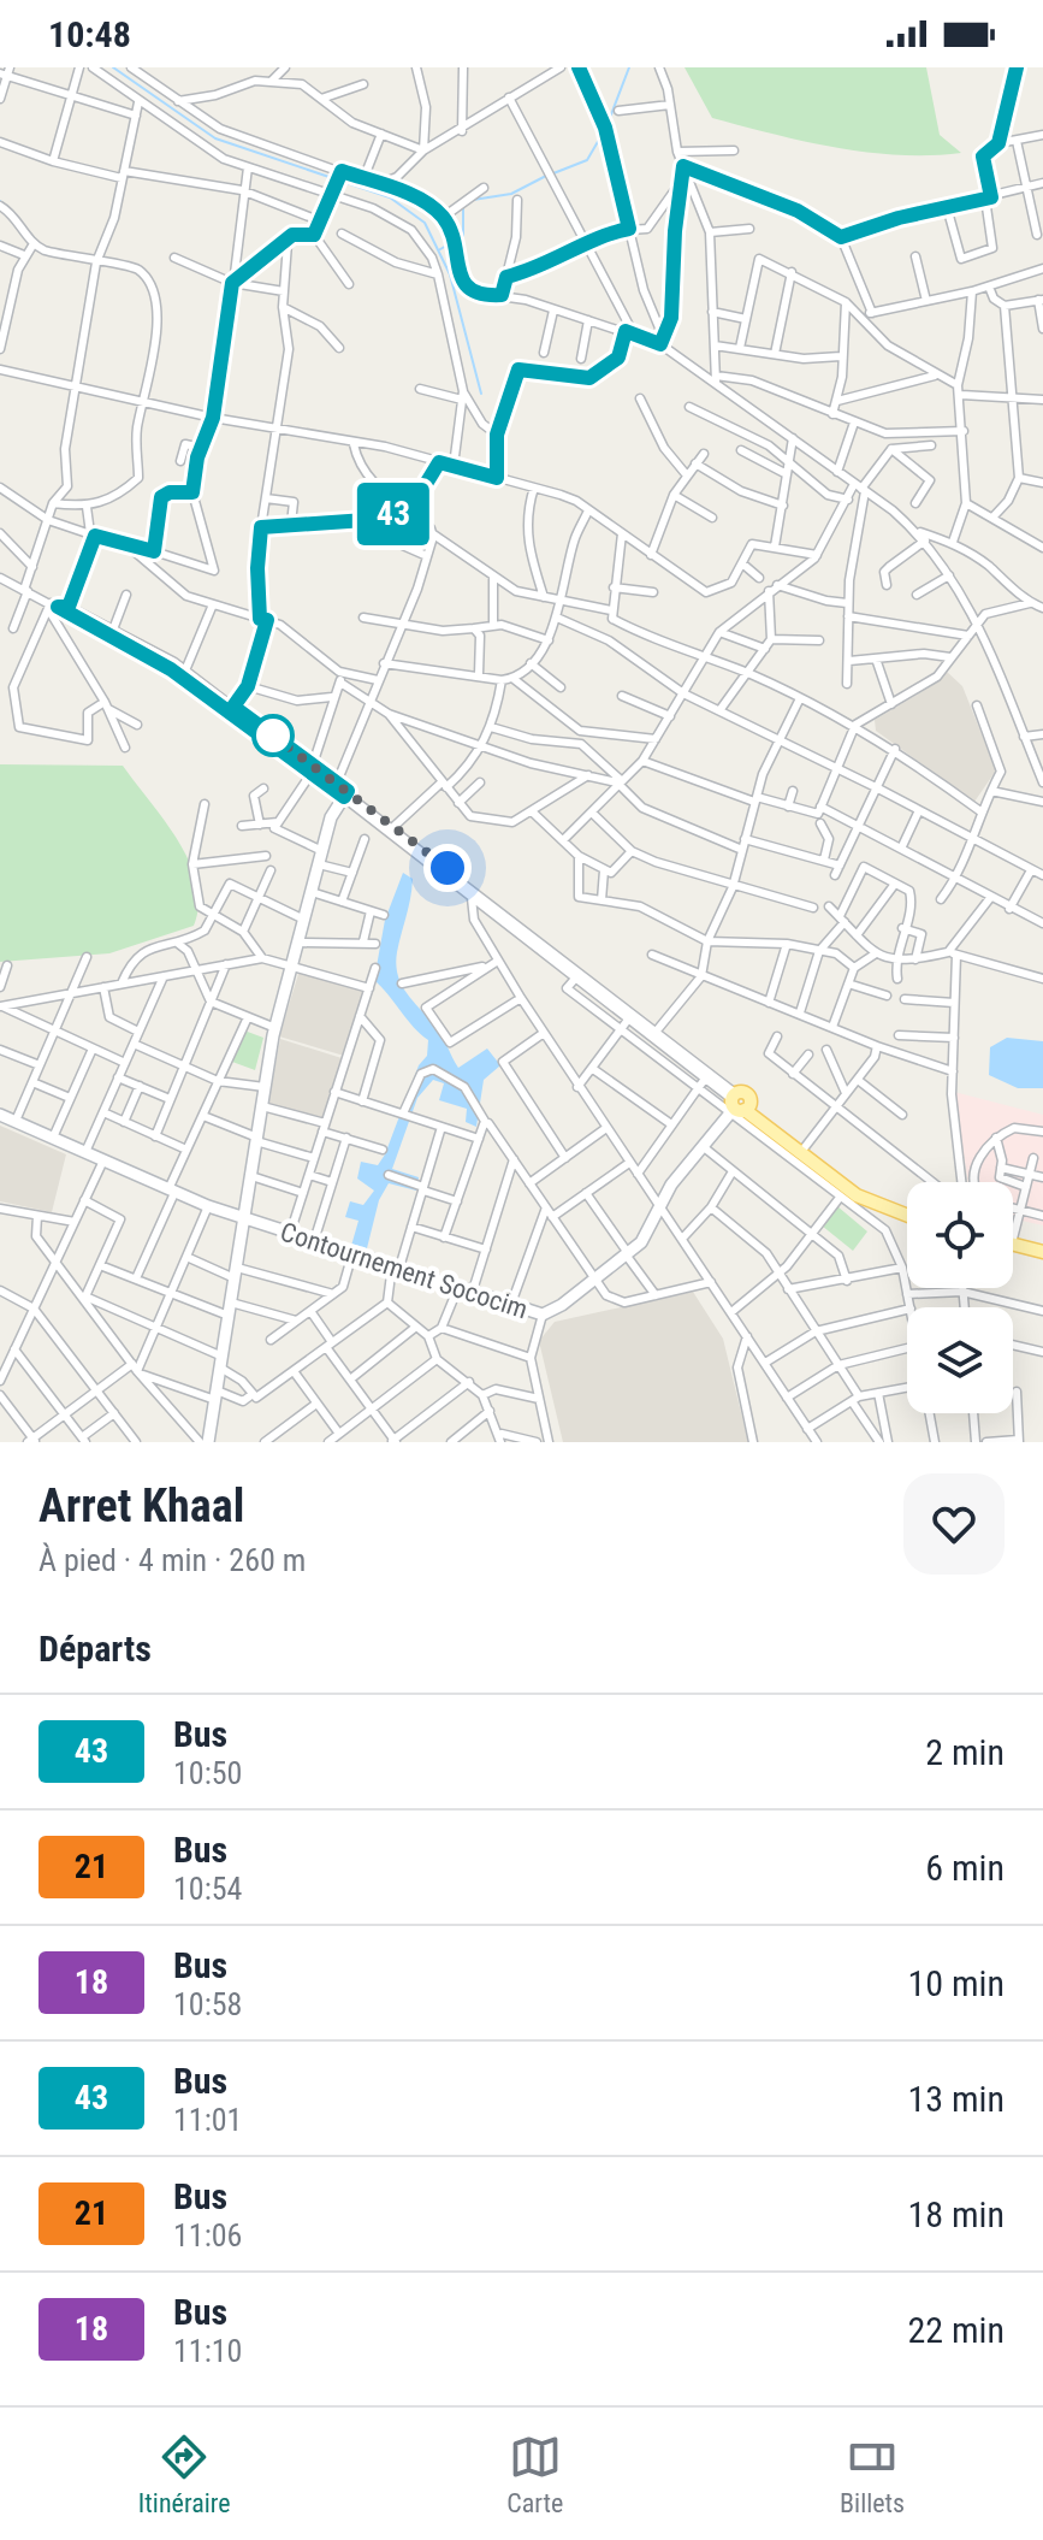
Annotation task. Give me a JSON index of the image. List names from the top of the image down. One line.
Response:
{"streets":{"street":["Contournement Sococim"]},"lines":["bus line 43"],"page":{"status":"10:48","on_map":"43","heading":[["Arret Khaal","À pied · 4 min · 260 m"],"Départs"],"list":[{"mark":"43","name":"Bus","note":"10:50","value":"2 min"},{"mark":"21","name":"Bus","note":"10:54","value":"6 min"},{"mark":"18","name":"Bus","note":"10:58","value":"10 min"},{"mark":"43","name":"Bus","note":"11:01","value":"13 min"},{"mark":"21","name":"Bus","note":"11:06","value":"18 min"},{"mark":"18","name":"Bus","note":"11:10","value":"22 min"}],"tabs":["Itinéraire","Carte","Billets"]}}
